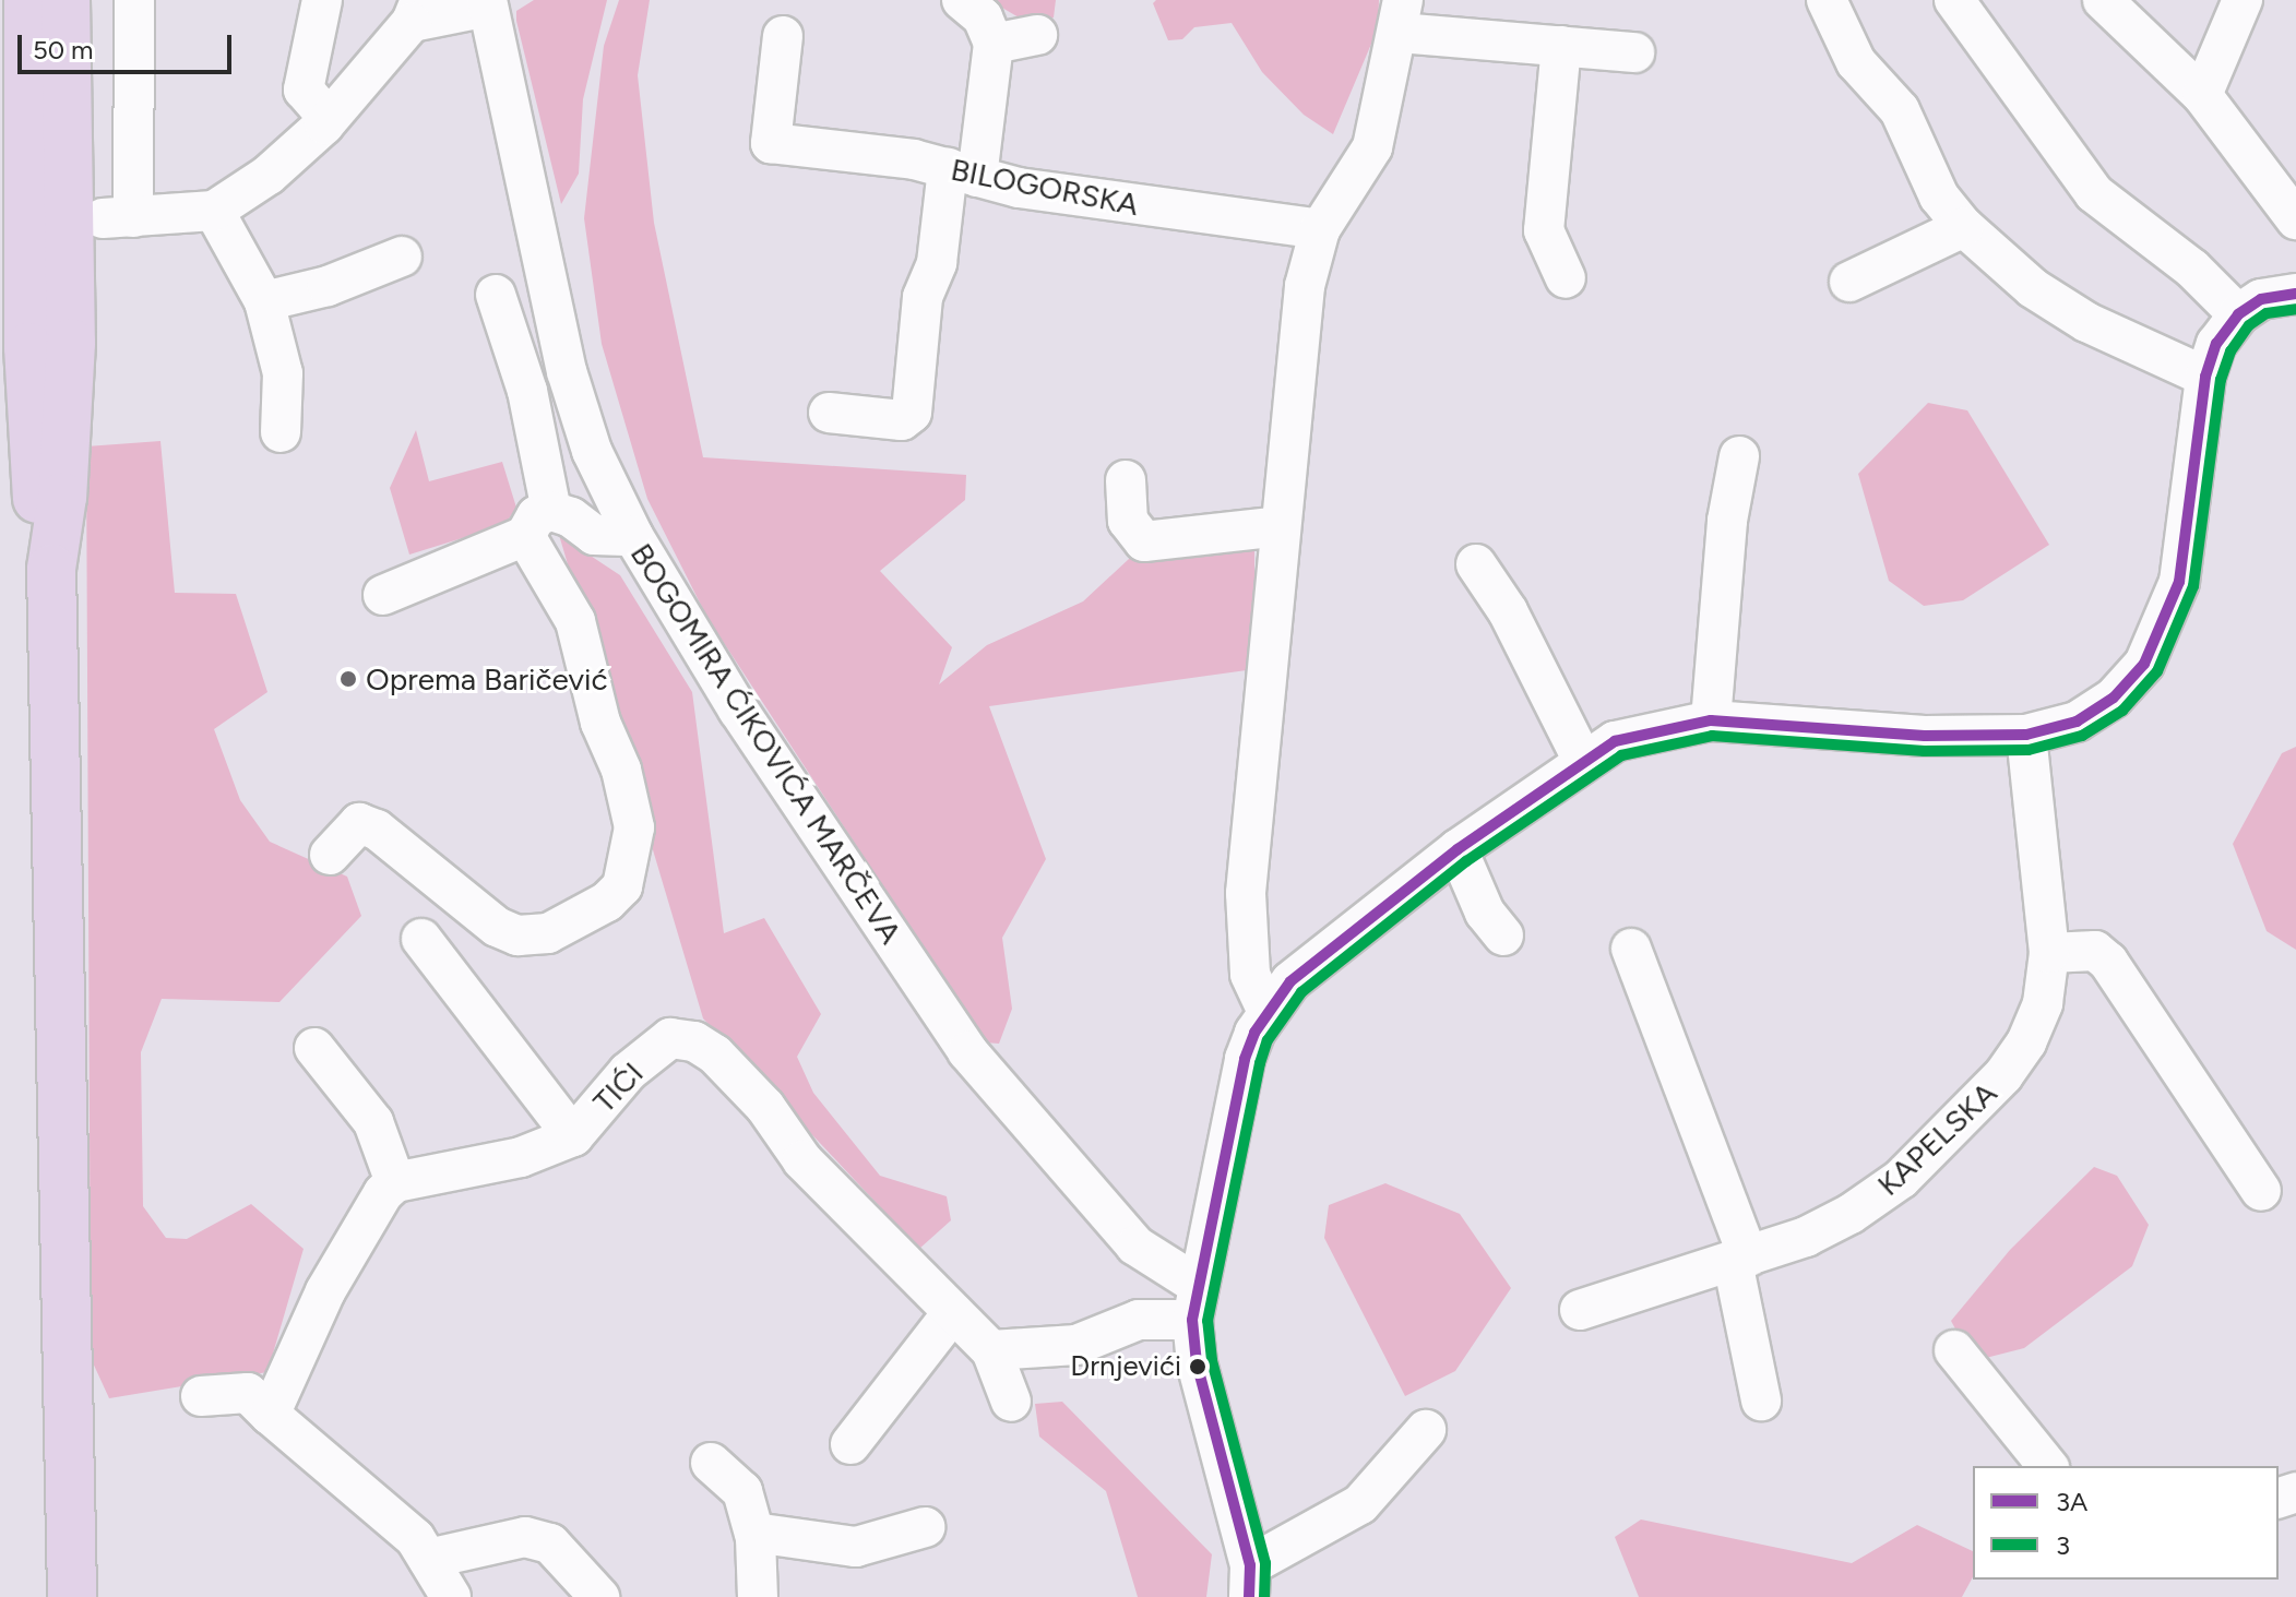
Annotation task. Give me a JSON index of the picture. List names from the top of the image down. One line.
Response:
{"streets":{"street":["BILOGORSKA","BOGOMIRA ĆIKOVIĆA MARČEVA","TIĆI","KAPELSKA"]},"places":["Oprema Baričević","Drnjevići"],"lines":["transit line 3A","transit line 3"],"legend":["3A","3"],"scale_bar":"50 m"}
